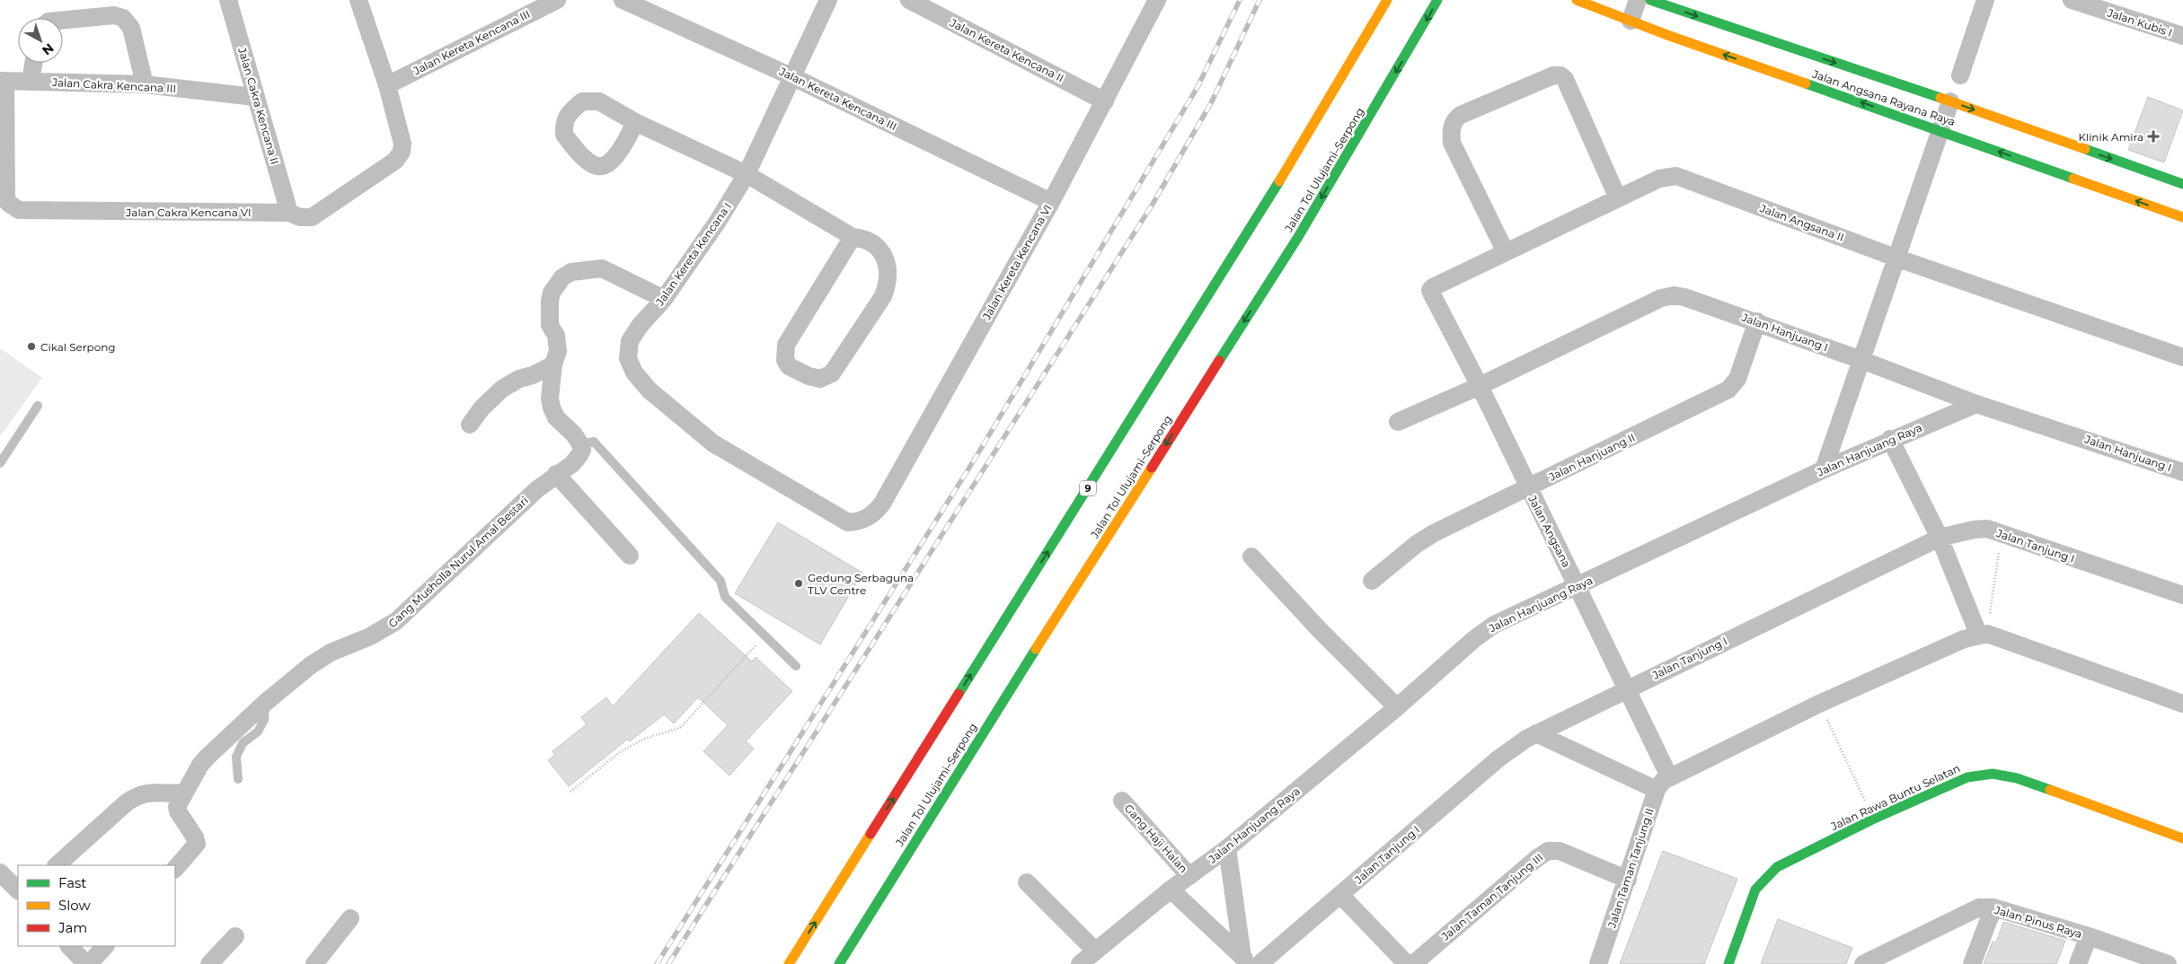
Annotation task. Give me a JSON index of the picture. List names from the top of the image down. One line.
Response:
{"streets":{"main road":["Jalan Angsana Rayana Raya","Jalan Tol Ulujami–Serpong","9","Jalan Rawa Buntu Selatan"],"street":["Jalan Kubis I","Jalan Kereta Kencana III","Jalan Kereta Kencana II","Jalan Cakra Kencana III","Jalan Cakra Kencana II","Jalan Cakra Kencana VI","Jalan Angsana II","Jalan Kereta Kencana I","Jalan Kereta Kencana VI","Jalan Hanjuang I","Jalan Hanjuang Raya","Jalan Hanjuang II","Jalan Angsana","Jalan Tanjung I","Gang Musholla Nurul Amal Bestari","Gang Haji Halan","Jalan Taman Tanjung II","Jalan Taman Tanjung III","Jalan Pinus Raya"]},"crossings":[["Jalan Kereta Kencana III","Jalan Cakra Kencana VI"],["Jalan Kereta Kencana III","Jalan Kereta Kencana I"],["Jalan Kereta Kencana III","Jalan Kereta Kencana VI"],["Jalan Kereta Kencana II","Jalan Kereta Kencana VI"],["Jalan Cakra Kencana III","Jalan Cakra Kencana II"],["Jalan Cakra Kencana III","Jalan Cakra Kencana VI"],["Jalan Cakra Kencana II","Jalan Cakra Kencana VI"],["Jalan Angsana II","Jalan Angsana"],["Jalan Kereta Kencana I","Jalan Kereta Kencana VI"],["Jalan Hanjuang I","Jalan Hanjuang Raya"],["Jalan Hanjuang I","Jalan Hanjuang II"],["Jalan Hanjuang I","Jalan Angsana"],["Jalan Hanjuang Raya","Jalan Angsana"],["Jalan Hanjuang Raya","Gang Haji Halan"],["Jalan Hanjuang II","Jalan Angsana"],["Jalan Angsana","Jalan Tanjung I"],["Jalan Angsana","Jalan Taman Tanjung II"],["Jalan Taman Tanjung II","Jalan Taman Tanjung III"]],"places":{"health":["Klinik Amira"],"other":["Cikal Serpong","Gedung Serbaguna TLV Centre"]},"legend":["Fast","Slow","Jam"],"north":"bottom right"}
